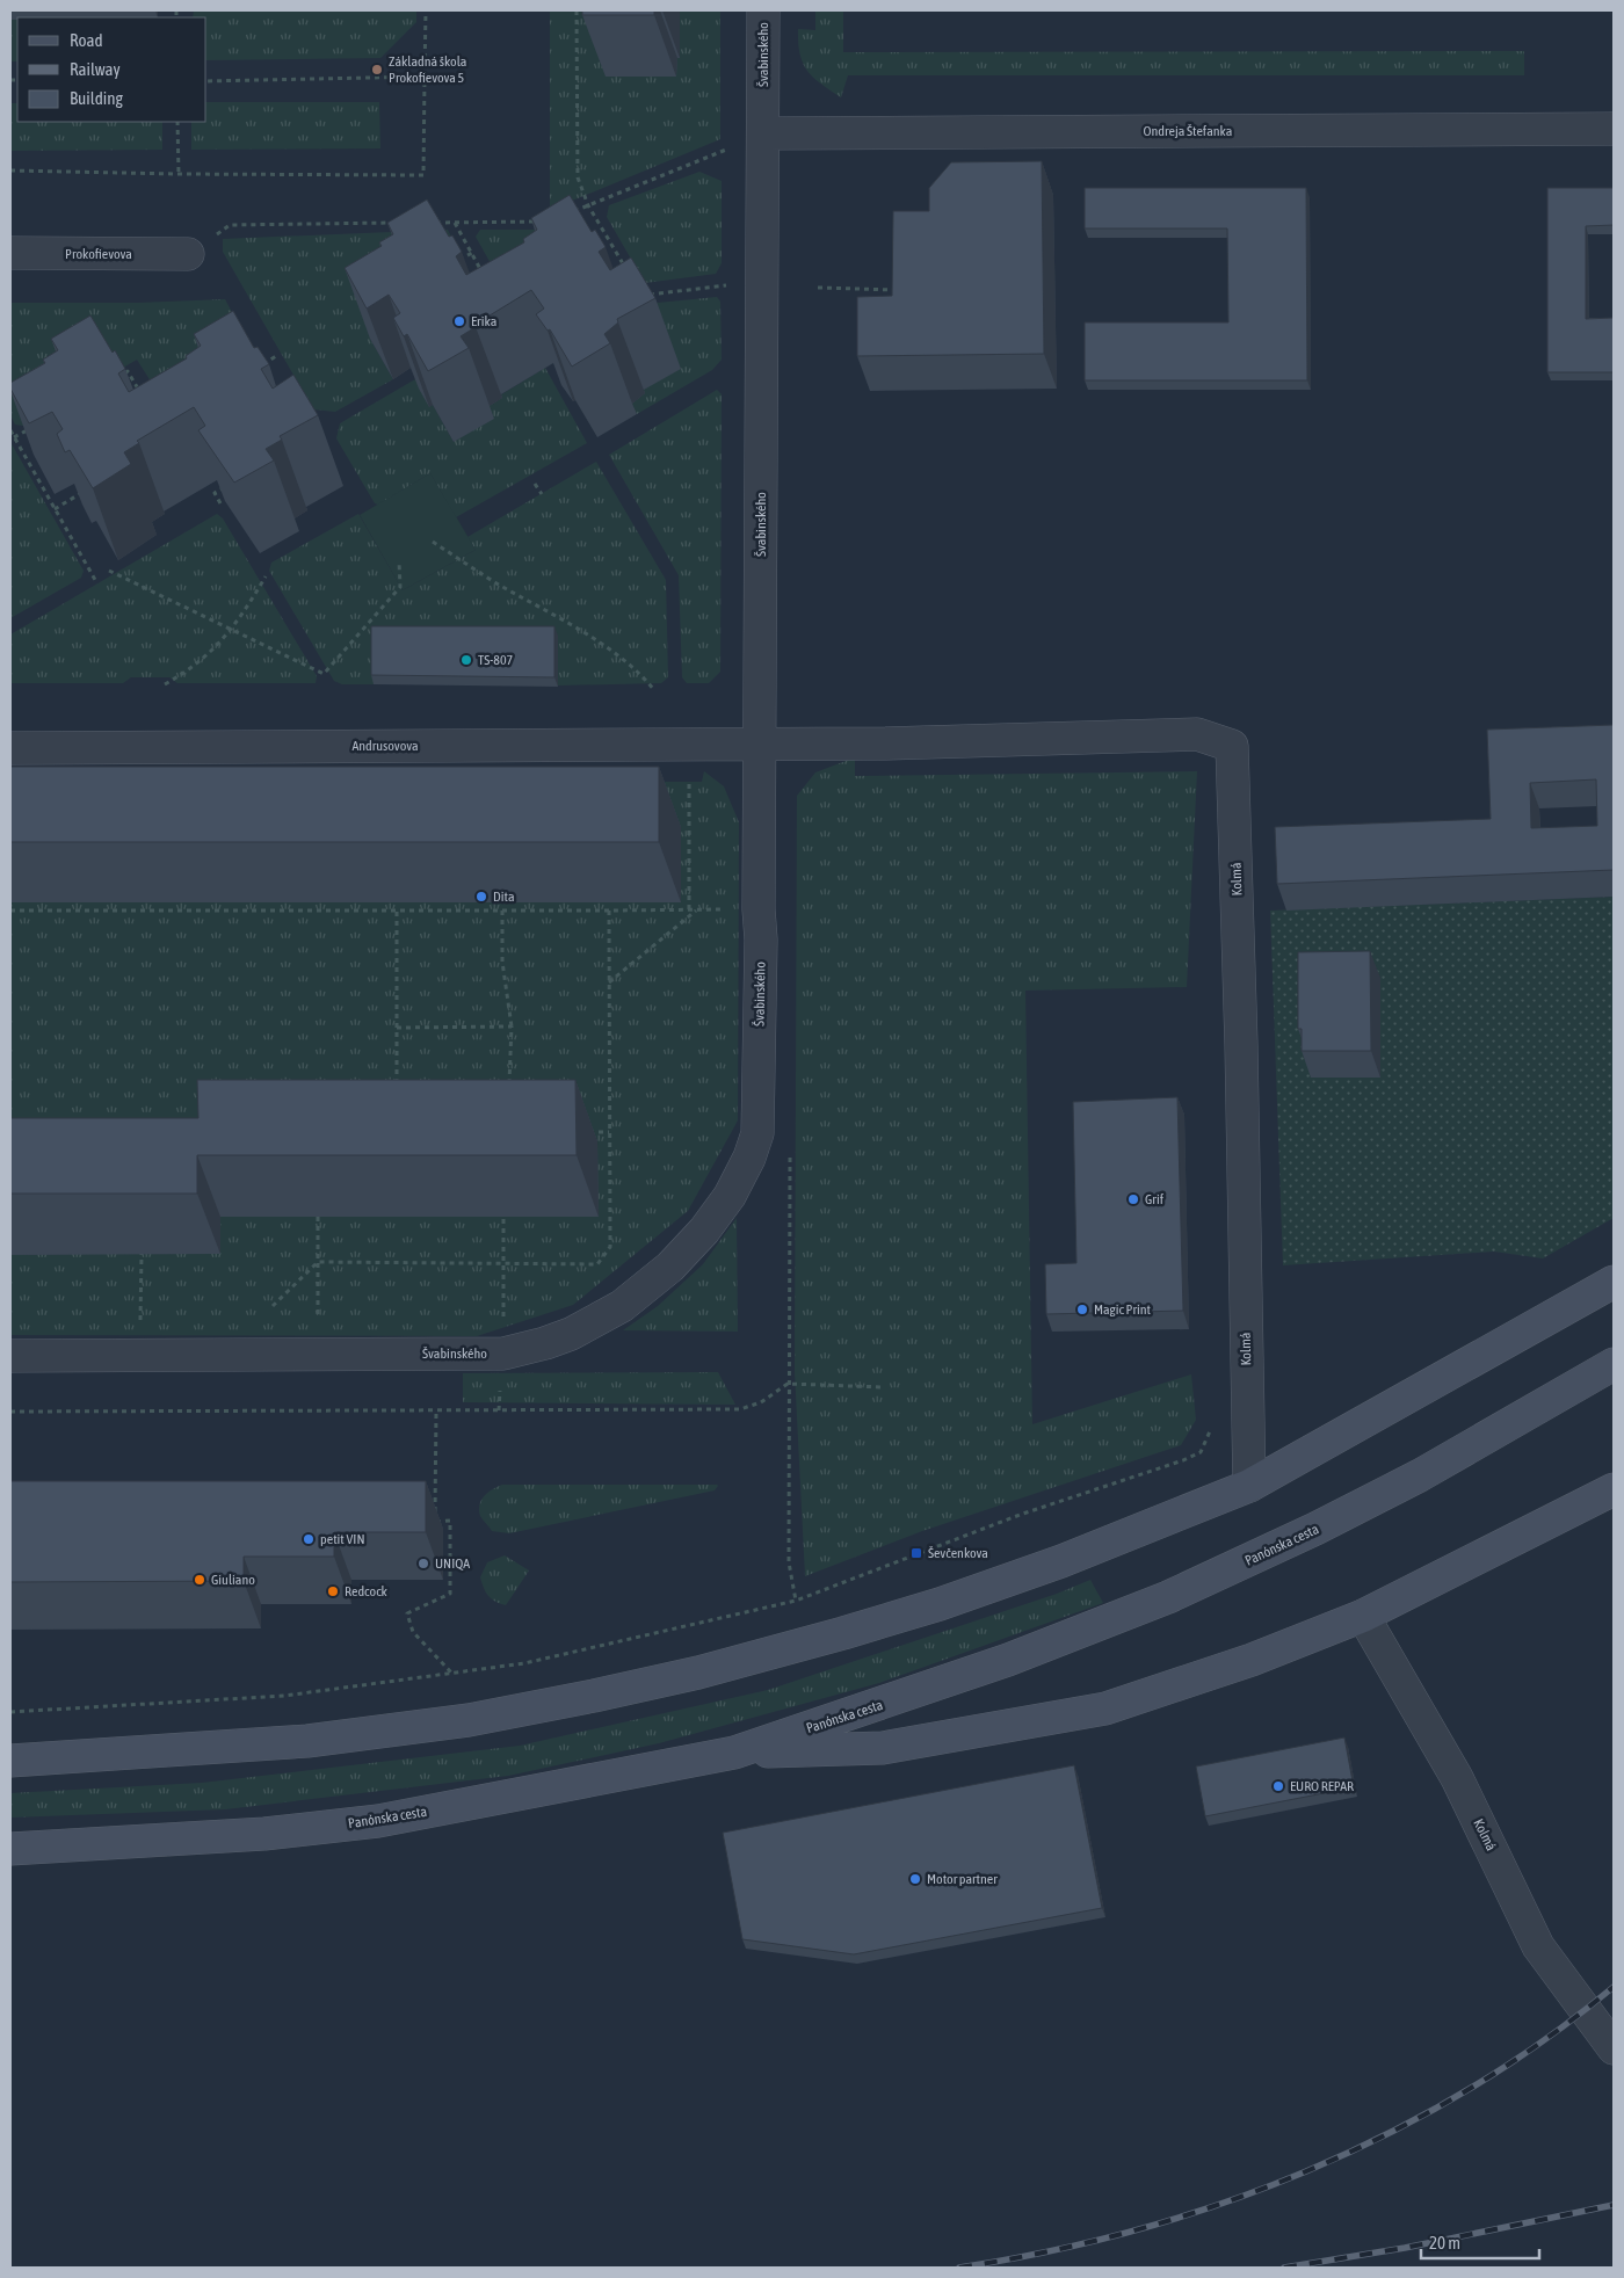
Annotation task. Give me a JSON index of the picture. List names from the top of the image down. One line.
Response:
{"streets":{"main road":["Panónska cesta"],"street":["Švabinského","Ondreja Štefanka","Prokofievova","Andrusovova","Kolmá"]},"crossings":[["Švabinského","Ondreja Štefanka"],["Švabinského","Andrusovova"],["Švabinského","Kolmá"],["Andrusovova","Kolmá"]],"places":{"other":["Základná škola Prokofievova 5","Erika","TS-807","Dita","Grif","Magic Print","petit VIN","UNIQA","Giuliano","Redcock","EURO REPAR","Motor partner"],"transit":["Ševčenkova"]},"legend":["Road","Railway","Building"],"scale_bar":"20 m"}
